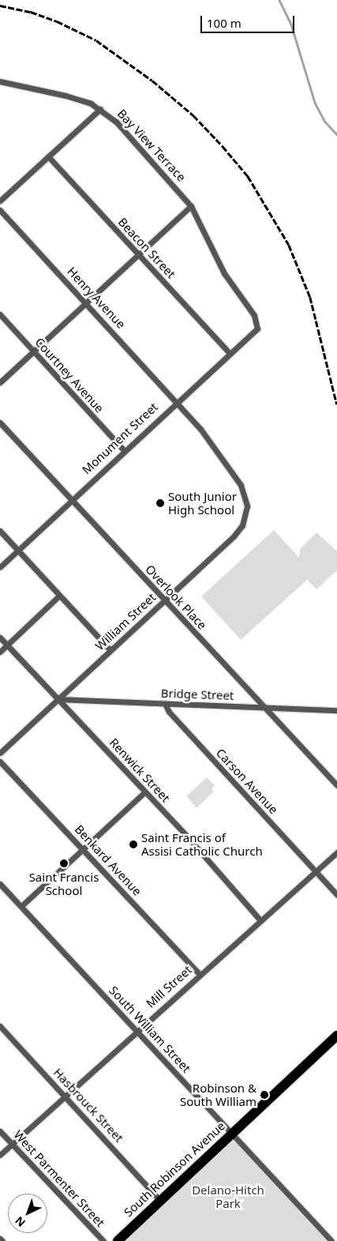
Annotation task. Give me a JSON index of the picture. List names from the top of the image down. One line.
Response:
{"streets":{"highway":["South Robinson Avenue"],"street":["Bay View Terrace","Beacon Street","Henry Avenue","Courtney Avenue","Monument Street","Overlook Place","William Street","Bridge Street","Renwick Street","Carson Avenue","Benkard Avenue","Mill Street","South William Street","Hasbrouck Street","West Parmenter Street"]},"crossings":[["Bay View Terrace","Monument Street"],["Beacon Street","Monument Street"],["Henry Avenue","Monument Street"],["Henry Avenue","William Street"],["Courtney Avenue","Monument Street"],["Monument Street","Overlook Place"],["Monument Street","William Street"],["Overlook Place","William Street"],["Overlook Place","Bridge Street"],["William Street","Bridge Street"],["William Street","Renwick Street"],["Bridge Street","Renwick Street"],["Bridge Street","Carson Avenue"],["Renwick Street","Mill Street"],["Carson Avenue","Mill Street"],["Benkard Avenue","Mill Street"],["Mill Street","South William Street"],["Mill Street","Hasbrouck Street"],["Mill Street","West Parmenter Street"],["South William Street","South Robinson Avenue"],["Hasbrouck Street","South Robinson Avenue"]],"parks":["Delano-Hitch Park"],"places":["South Junior High School","Saint Francis of Assisi Catholic Church","Saint Francis School","Robinson & South William"],"scale_bar":"100 m","north":"bottom left"}
